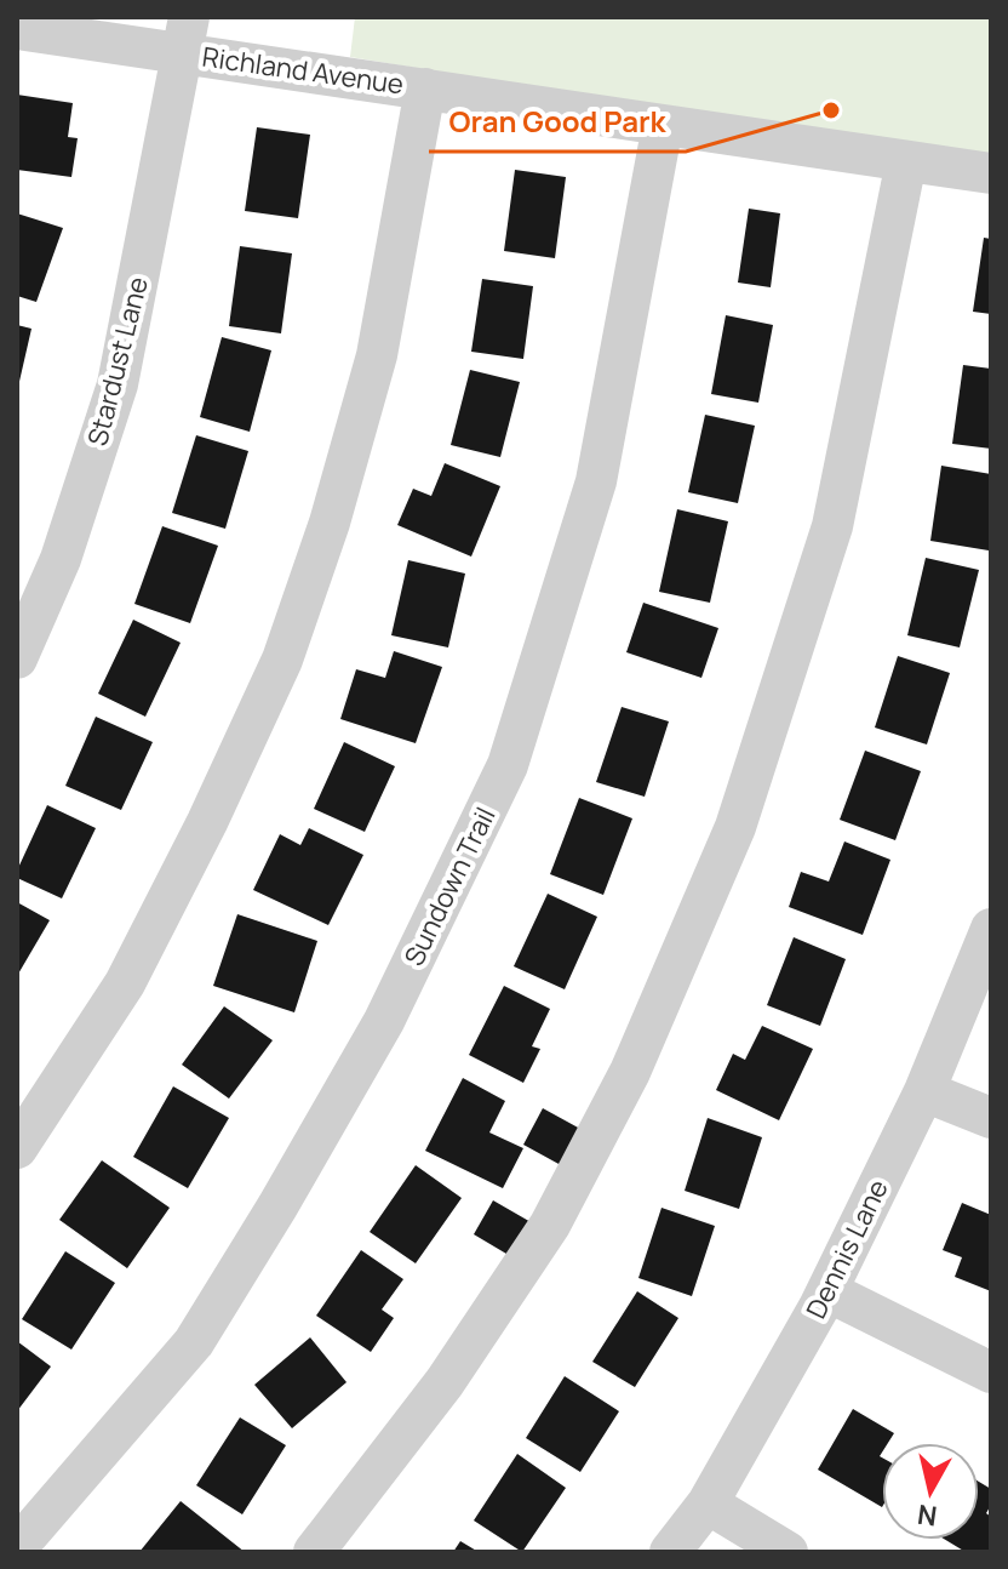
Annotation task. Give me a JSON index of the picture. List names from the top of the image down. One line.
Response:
{"streets":{"street":["Richland Avenue","Stardust Lane","Sundown Trail","Dennis Lane"]},"crossings":[["Richland Avenue","Stardust Lane"],["Richland Avenue","Sundown Trail"]],"places":["Oran Good Park"],"north":"bottom"}
